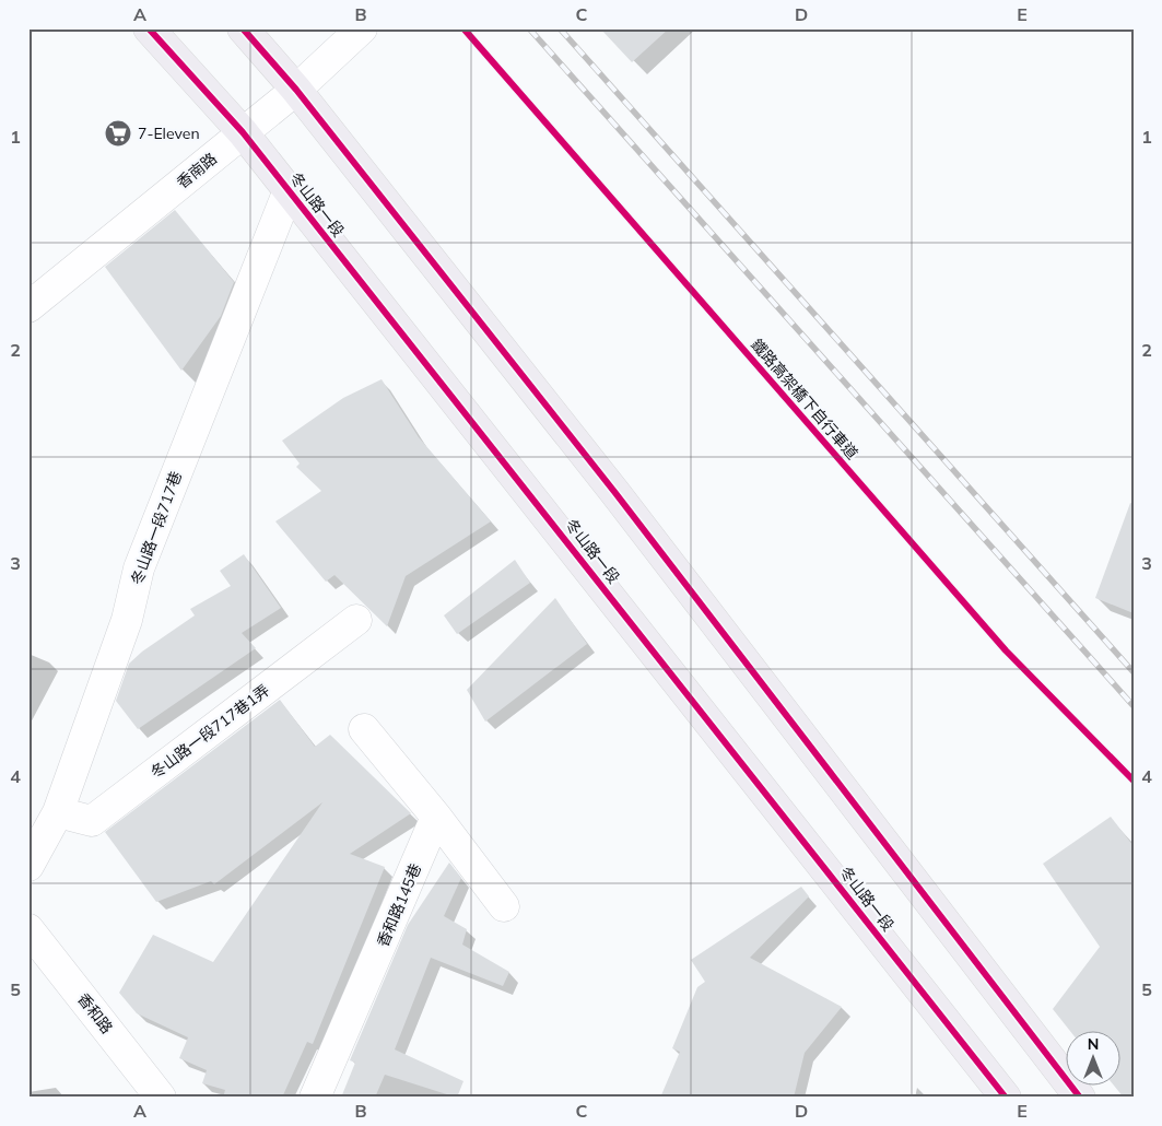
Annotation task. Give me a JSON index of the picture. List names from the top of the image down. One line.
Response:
{"streets":{"main road":["冬山路一段"],"street":["香南路","冬山路一段717巷","冬山路一段717巷1弄","香和路145巷","香和路"],"cycle path":["鐵路高架橋下自行車道"]},"crossings":[["香南路","冬山路一段"],["冬山路一段","冬山路一段717巷"],["冬山路一段717巷","冬山路一段717巷1弄"]],"places":{"supermarket":["7-Eleven"]},"north":"top","grid":{"columns":["A","B","C","D","E"],"rows":["1","2","3","4","5"]}}
